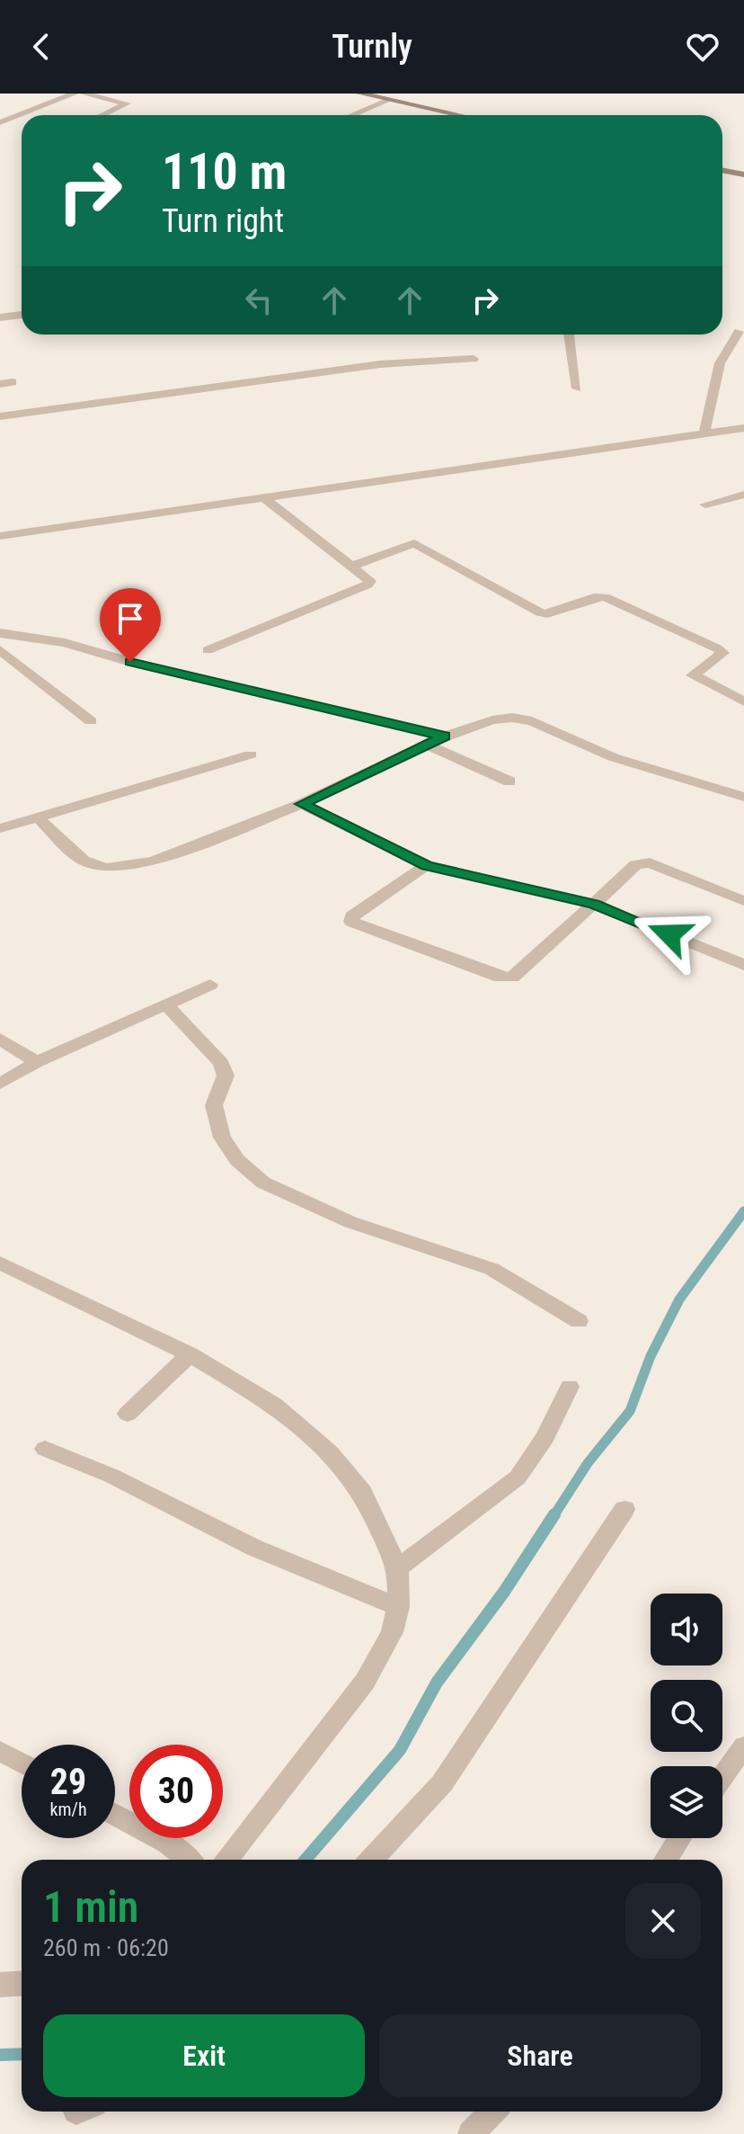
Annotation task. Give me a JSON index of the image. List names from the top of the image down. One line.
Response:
{"page":{"header":"Turnly","turn":["110 m","Turn right"],"speed":"29 km/h","limit":"30","heading":["1 min","260 m · 06:20"],"buttons":["Exit","Share"]}}
